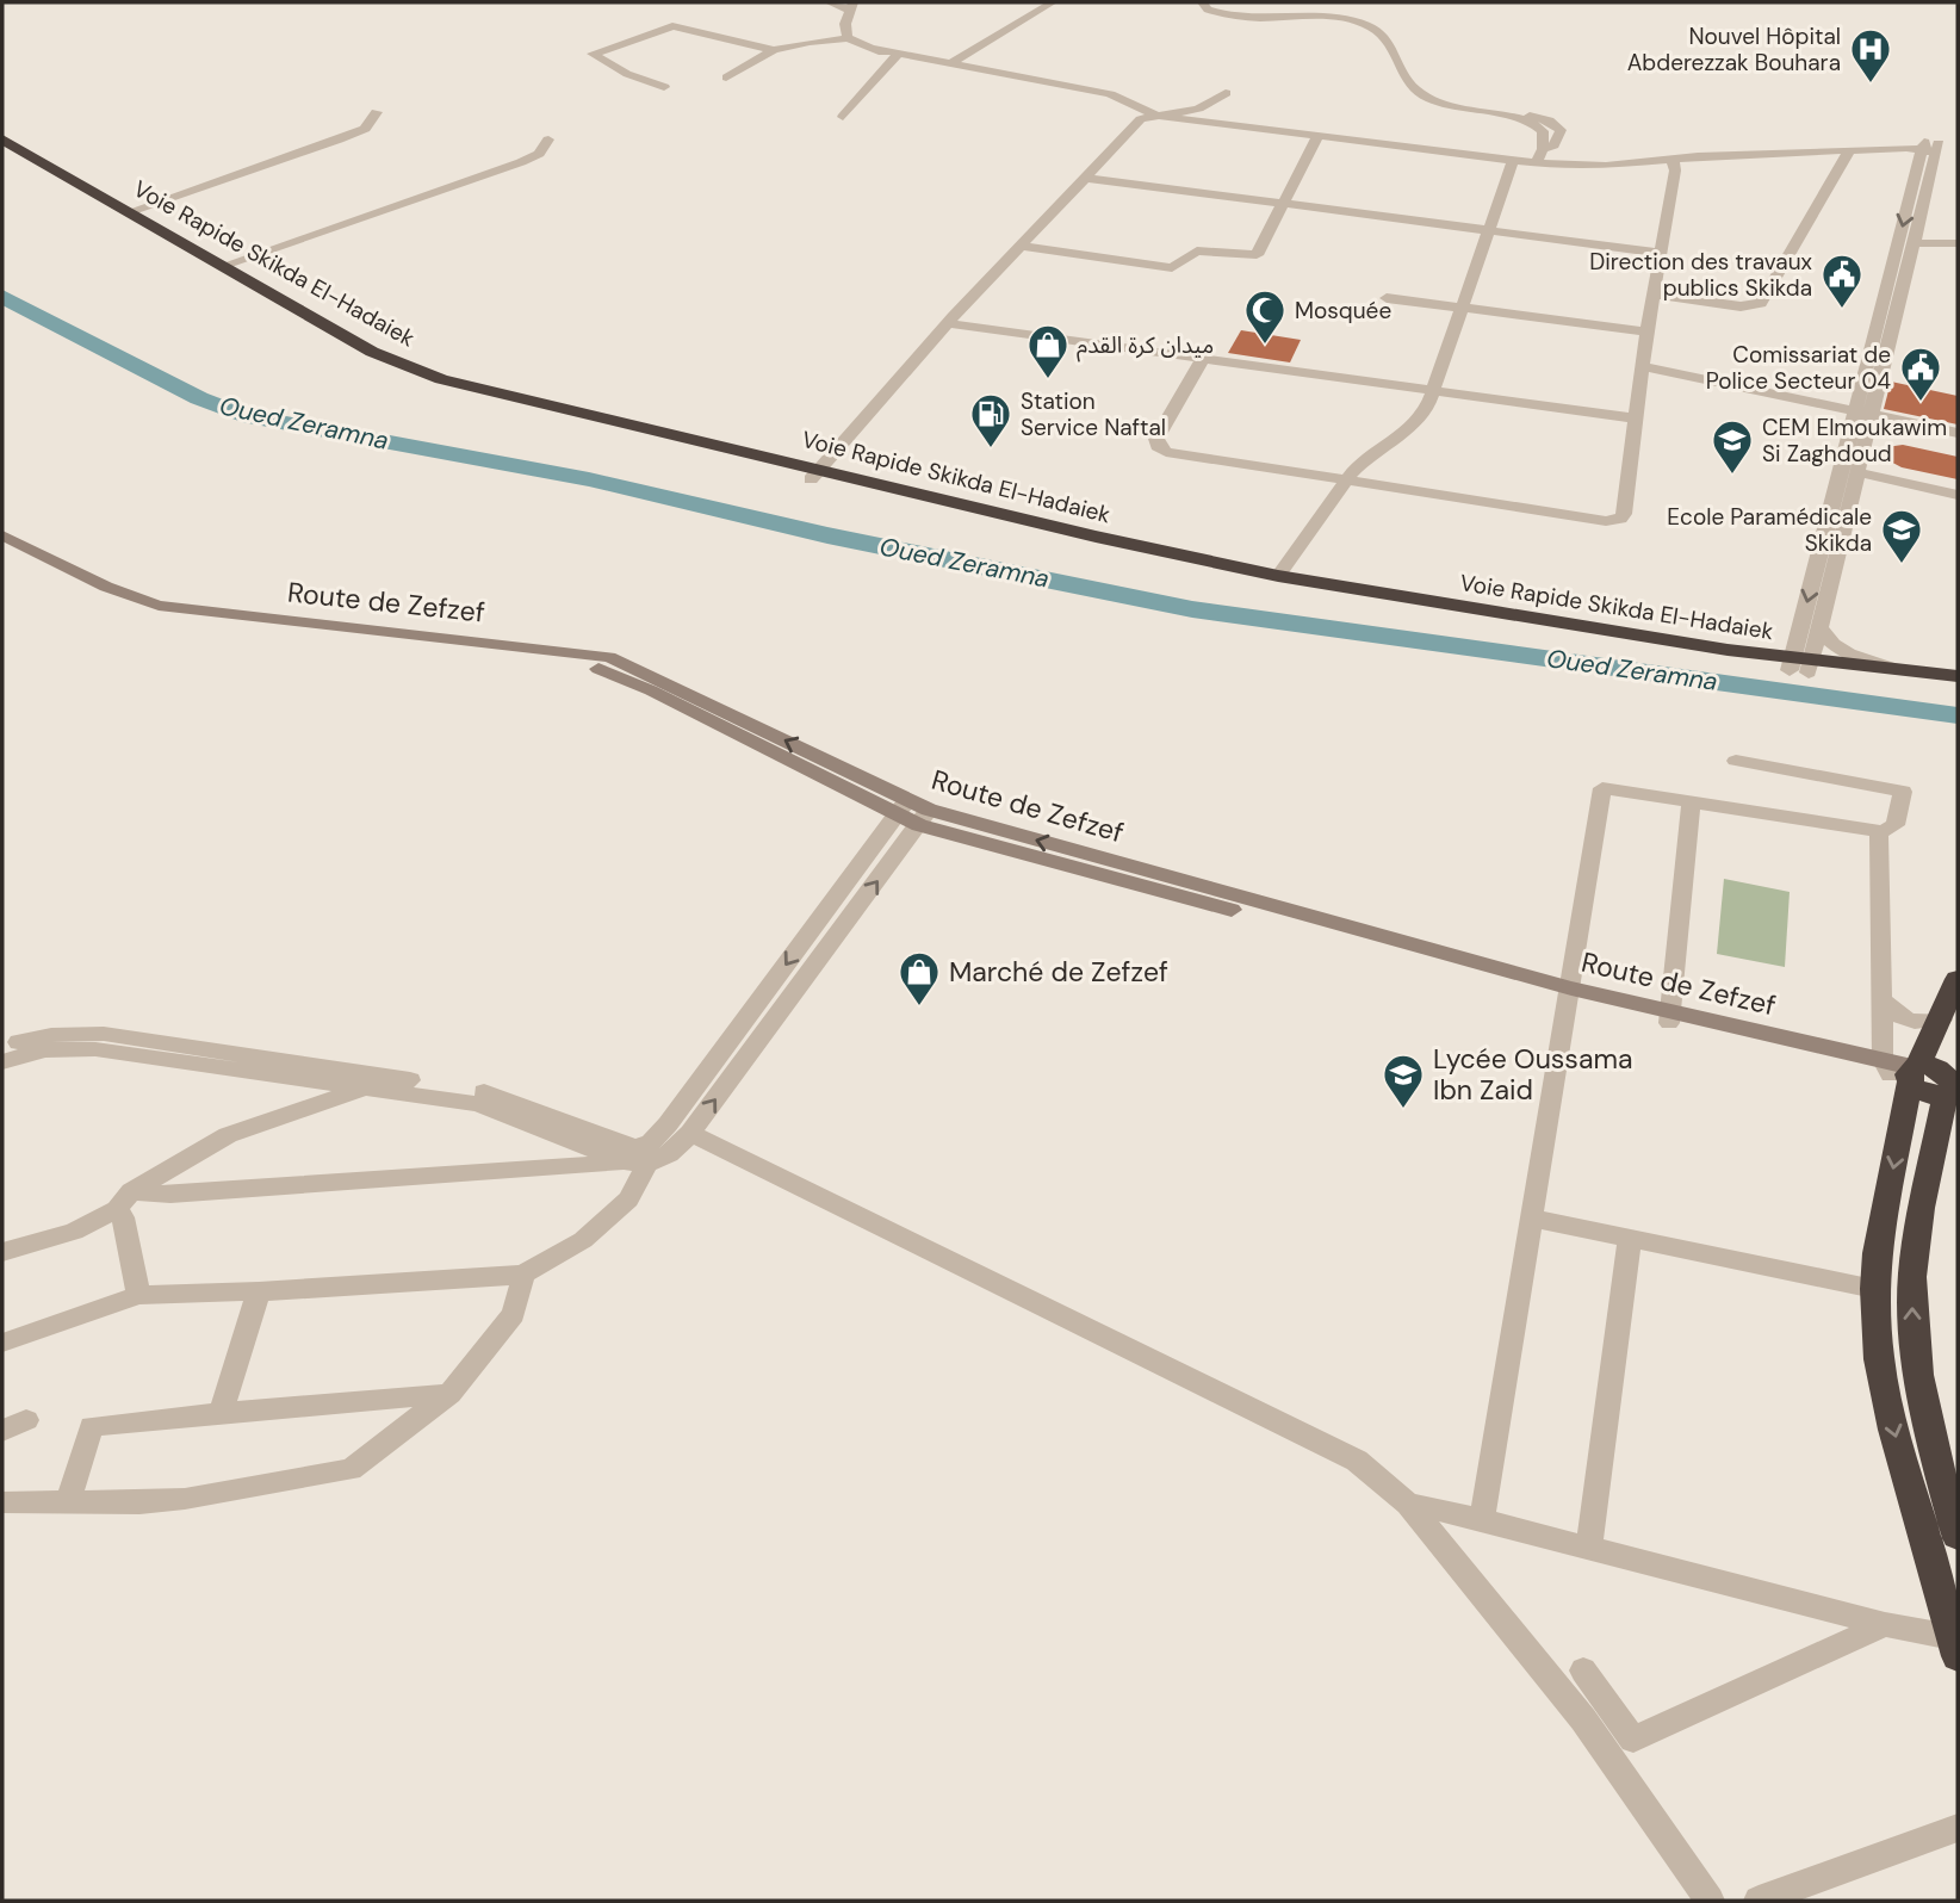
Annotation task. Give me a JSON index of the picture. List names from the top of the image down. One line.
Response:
{"streets":{"highway":["Voie Rapide Skikda El-Hadaiek"],"main road":["Route de Zefzef"]},"water":["Oued Zeramna"],"places":{"hospital":["Nouvel Hôpital Abderezzak Bouhara"],"public building":["Direction des travaux publics Skikda","Comissariat de Police Secteur 04"],"mosque":["Mosquée"],"shop":["ميدان كرة القدم","Marché de Zefzef"],"fuel station":["Station Service Naftal"],"school or university":["CEM Elmoukawim Si Zaghdoud","Ecole Paramédicale Skikda","Lycée Oussama Ibn Zaid"]}}
